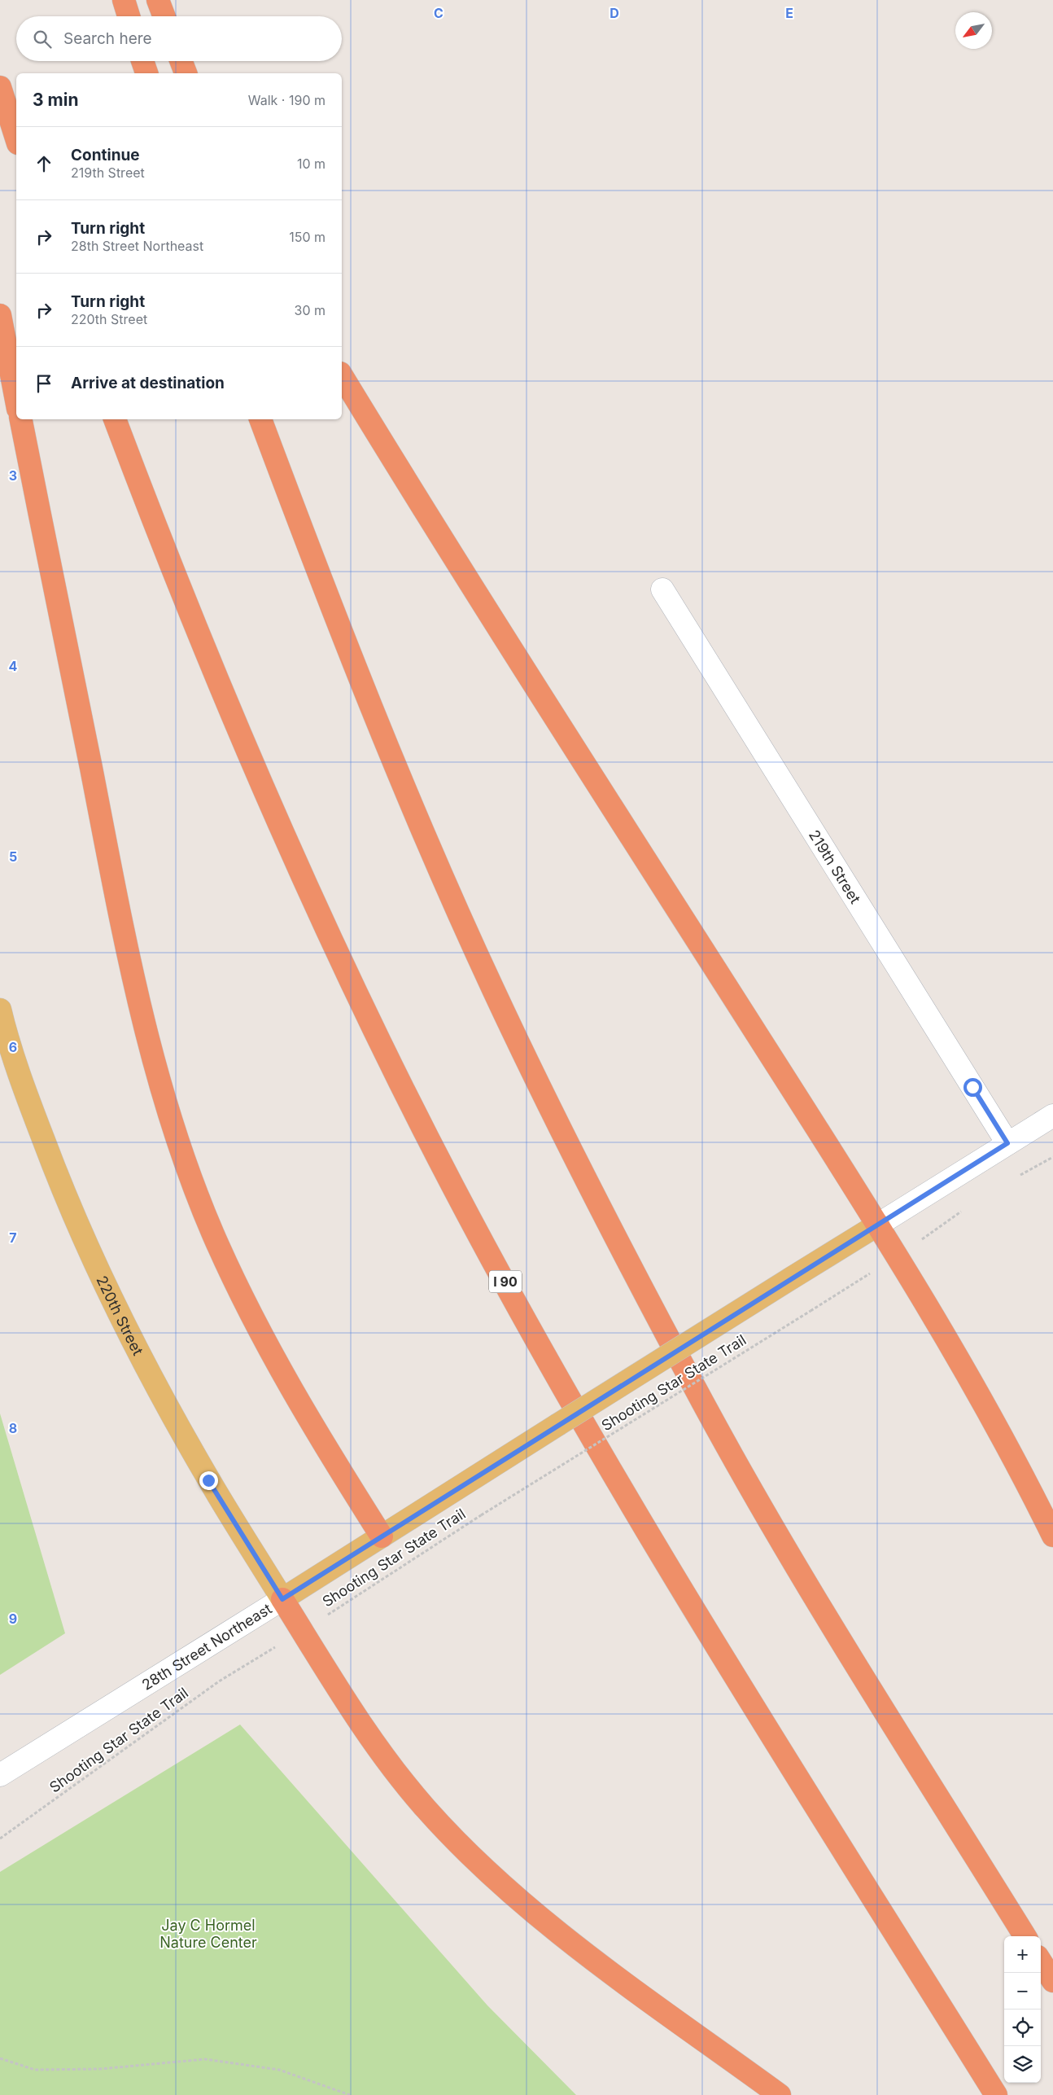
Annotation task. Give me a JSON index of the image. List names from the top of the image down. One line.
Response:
{"streets":{"highway":["I 90"],"main road":["220th Street","28th Street Northeast"],"street":["219th Street"],"path":["Shooting Star State Trail"]},"crossings":[["219th Street","28th Street Northeast"],["220th Street","28th Street Northeast"]],"parks":["Jay C Hormel Nature Center"],"north":"bottom left","page":{"search":"Search here","heading":["3 min","Walk · 190 m"],"list":[["Continue","219th Street","10 m"],["Turn right","28th Street Northeast","150 m"],["Turn right","220th Street","30 m"],"Arrive at destination"],"map_buttons":["+","−"]},"grid":{"columns":["C","D","E"],"rows":["3","4","5","6","7","8","9"]}}
